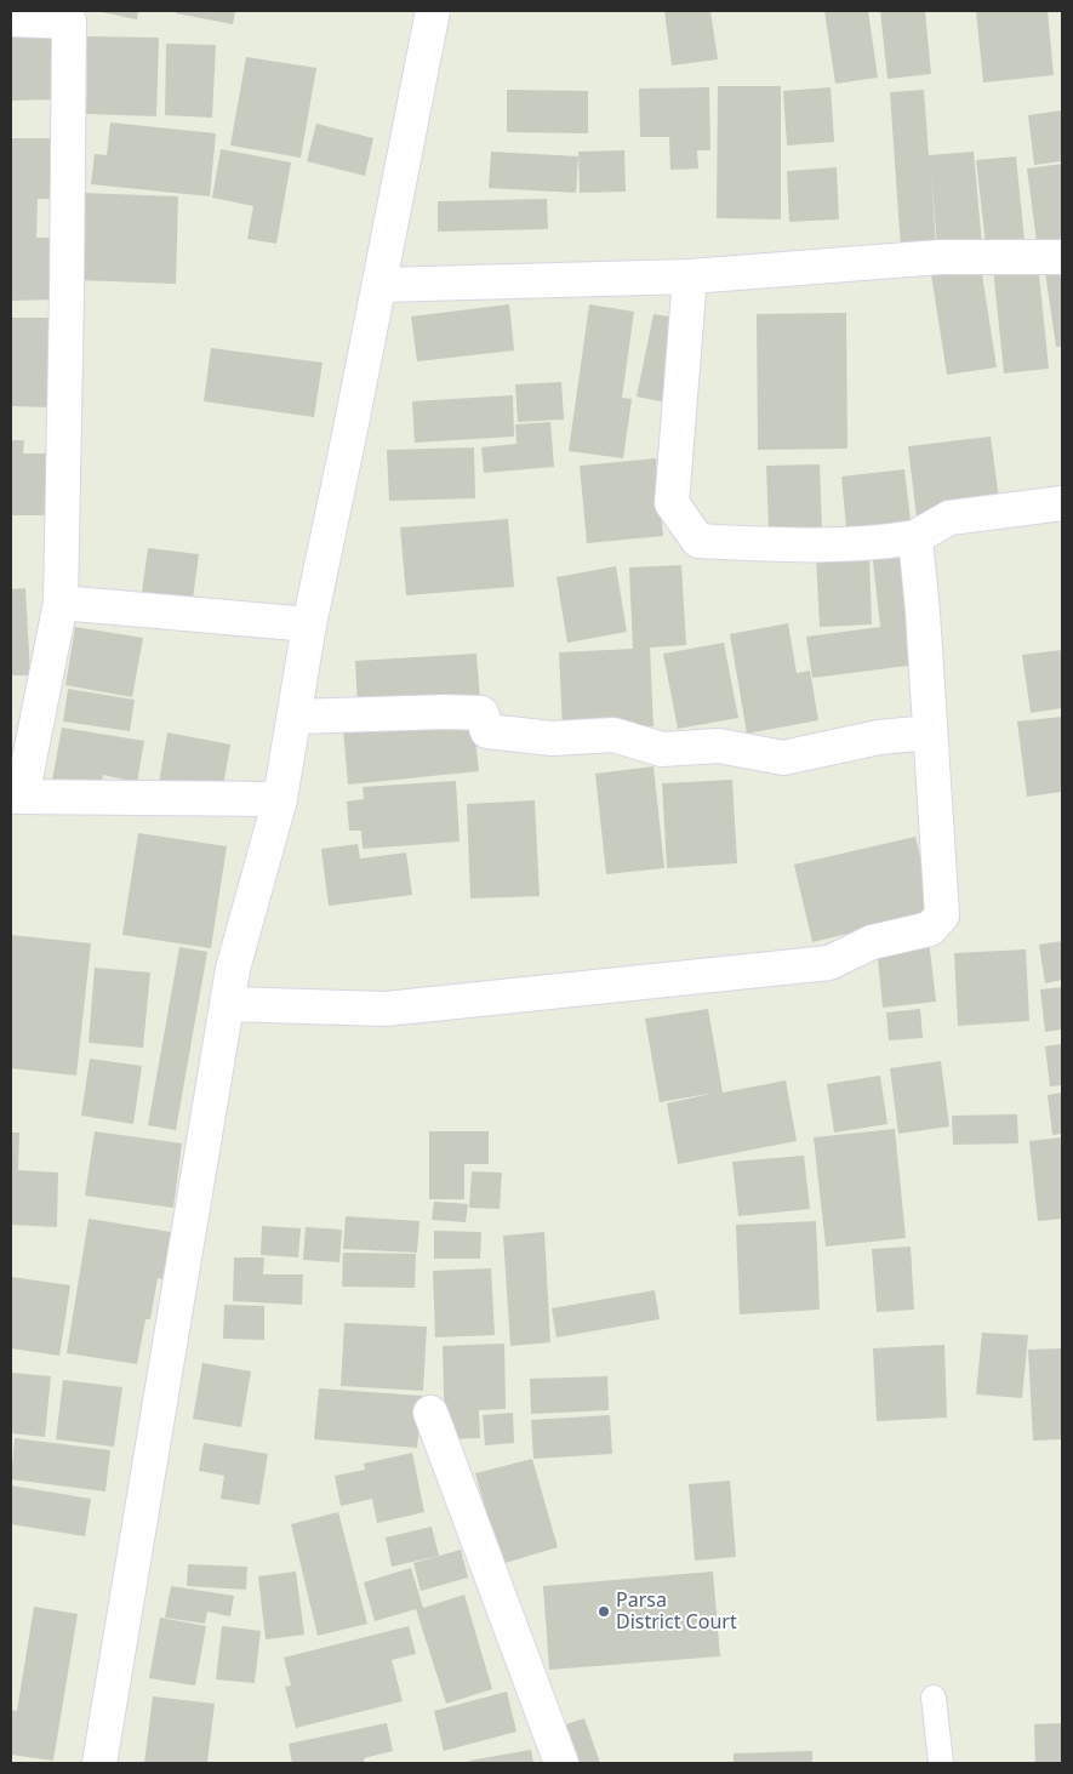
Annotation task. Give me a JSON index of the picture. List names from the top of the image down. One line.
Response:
{"places":["Parsa District Court"]}
